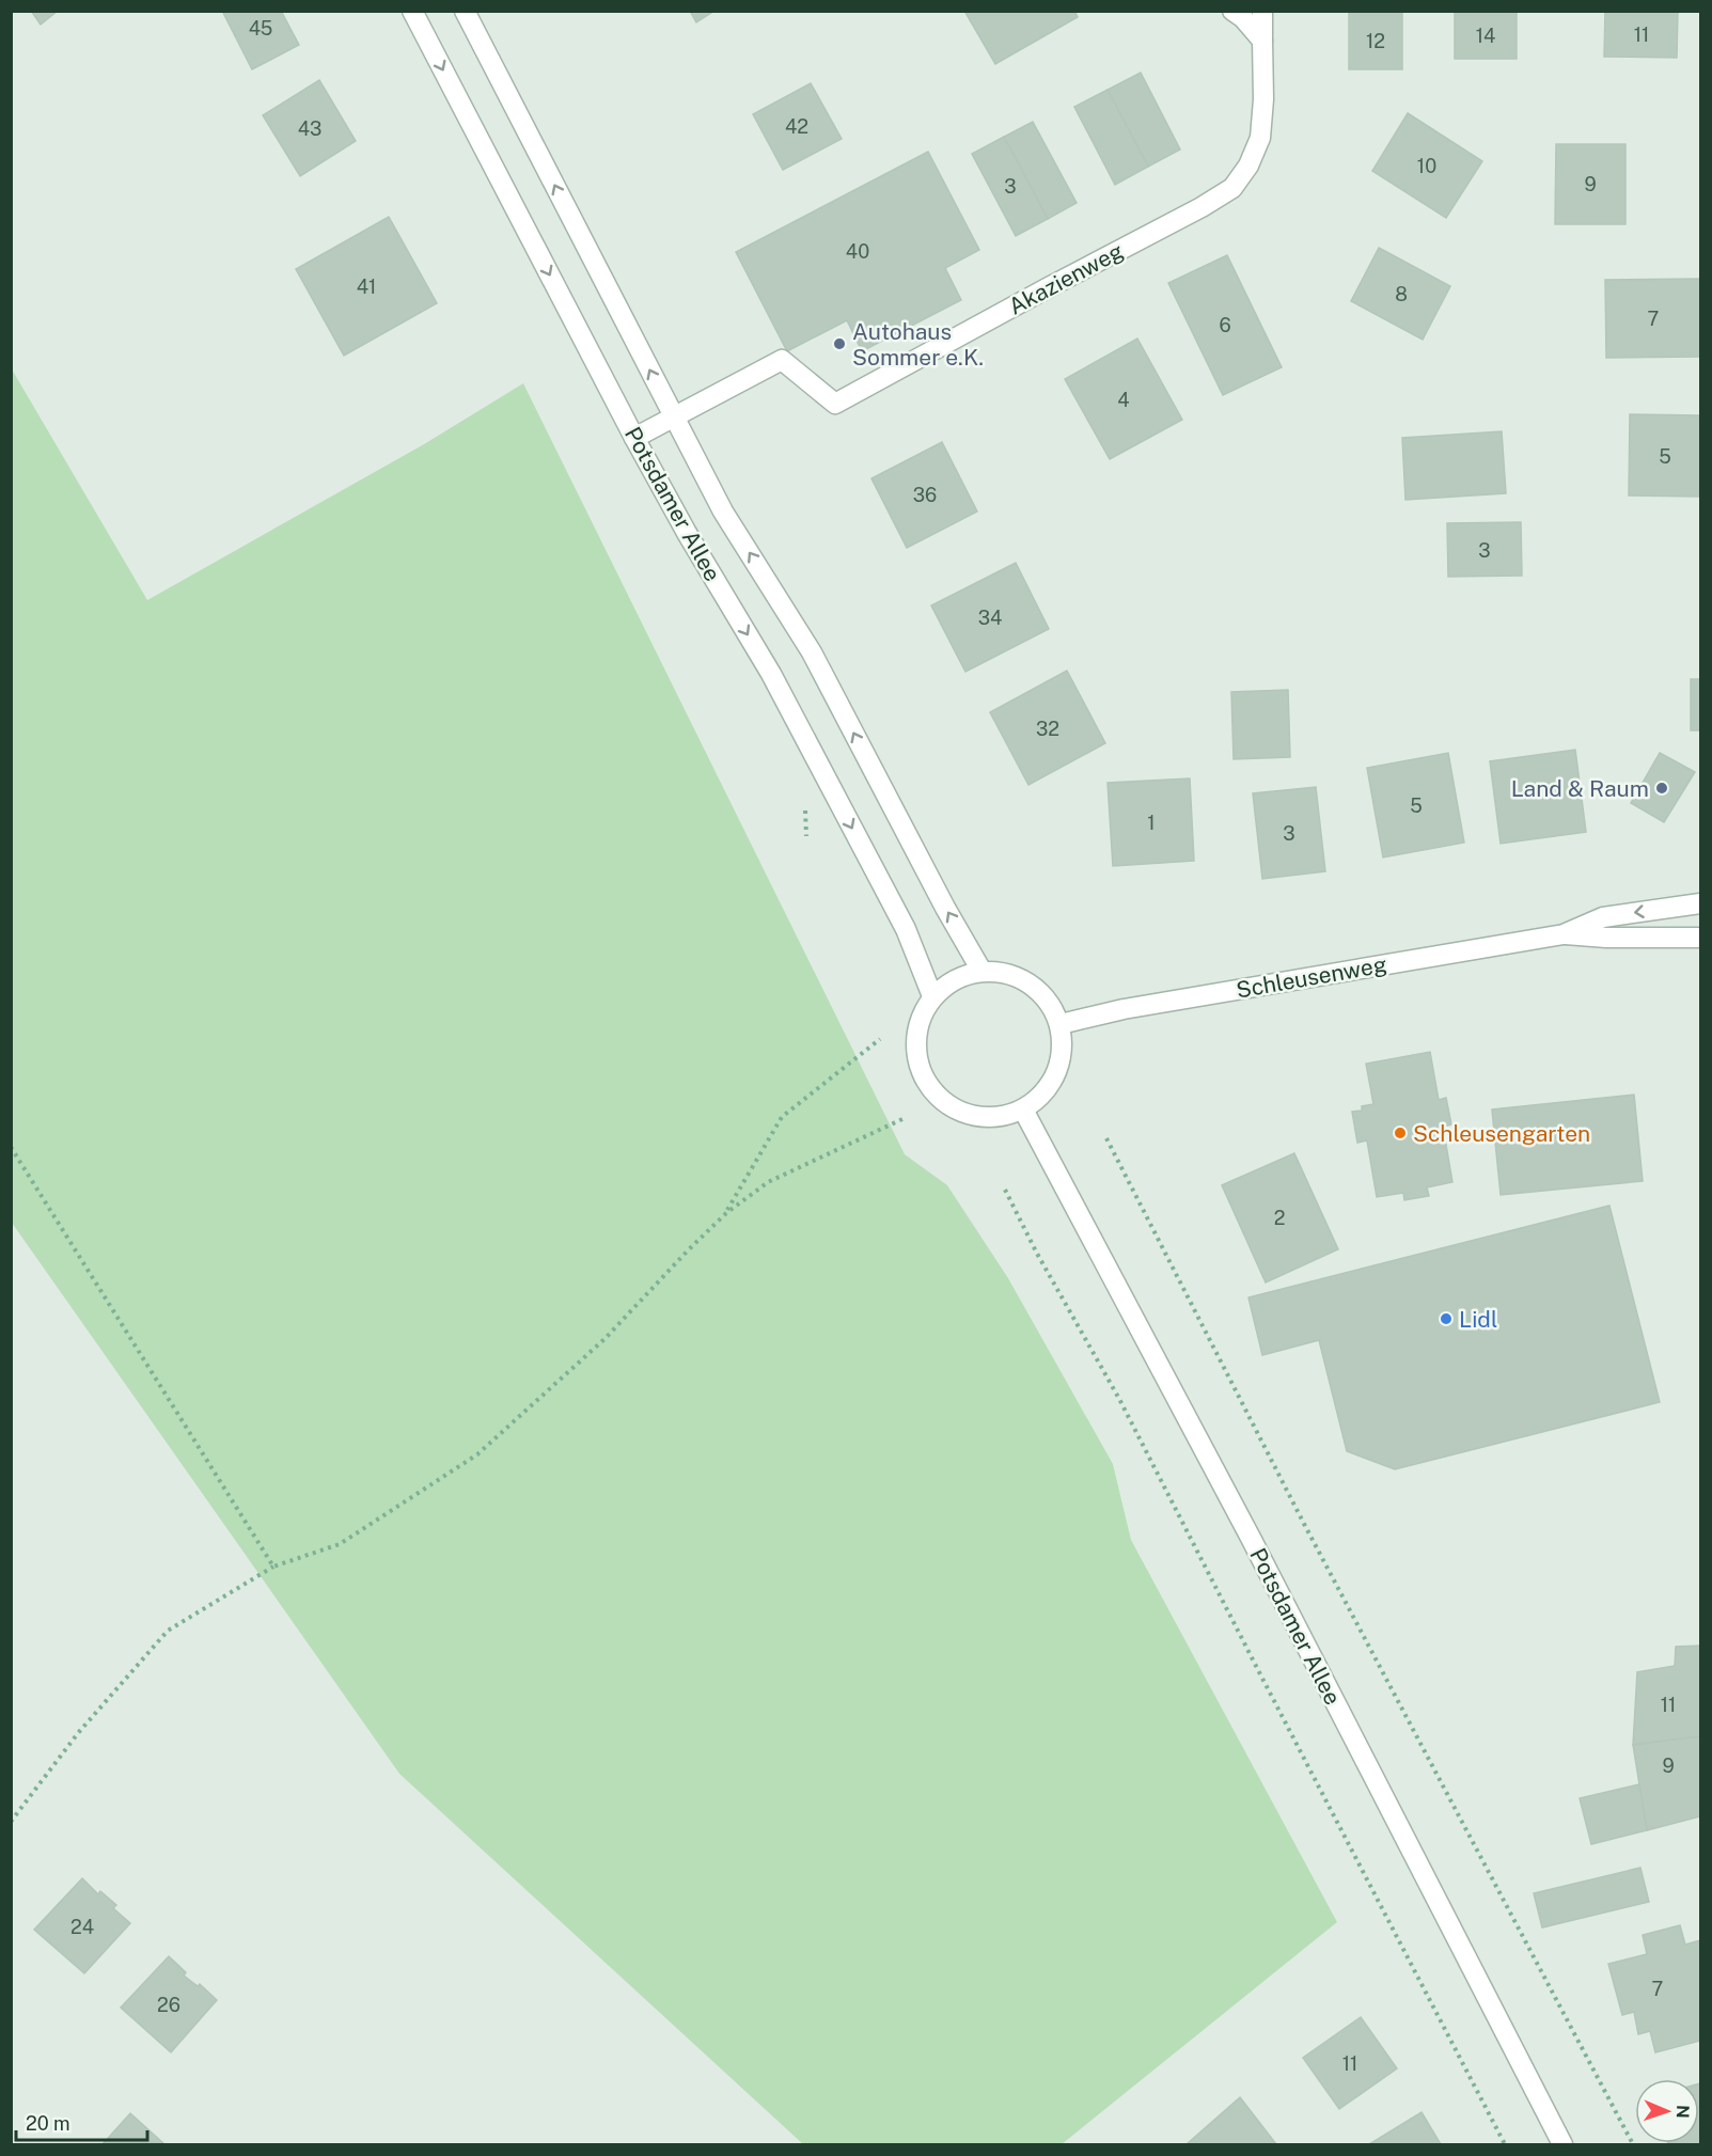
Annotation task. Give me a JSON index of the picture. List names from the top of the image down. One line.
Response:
{"streets":{"street":["Akazienweg","Potsdamer Allee","Schleusenweg"]},"crossings":[["Akazienweg","Potsdamer Allee"],["Potsdamer Allee","Schleusenweg"]],"places":["Autohaus Sommer e.K.","Land & Raum","Schleusengarten","Lidl"],"house_numbers":["45","11","14","12","42","43","10","9","3","40","41","8","7","6","4","5","36","3","34","32","5","1","3","2","11","9","24","7","26","11"],"scale_bar":"20 m","north":"right"}
